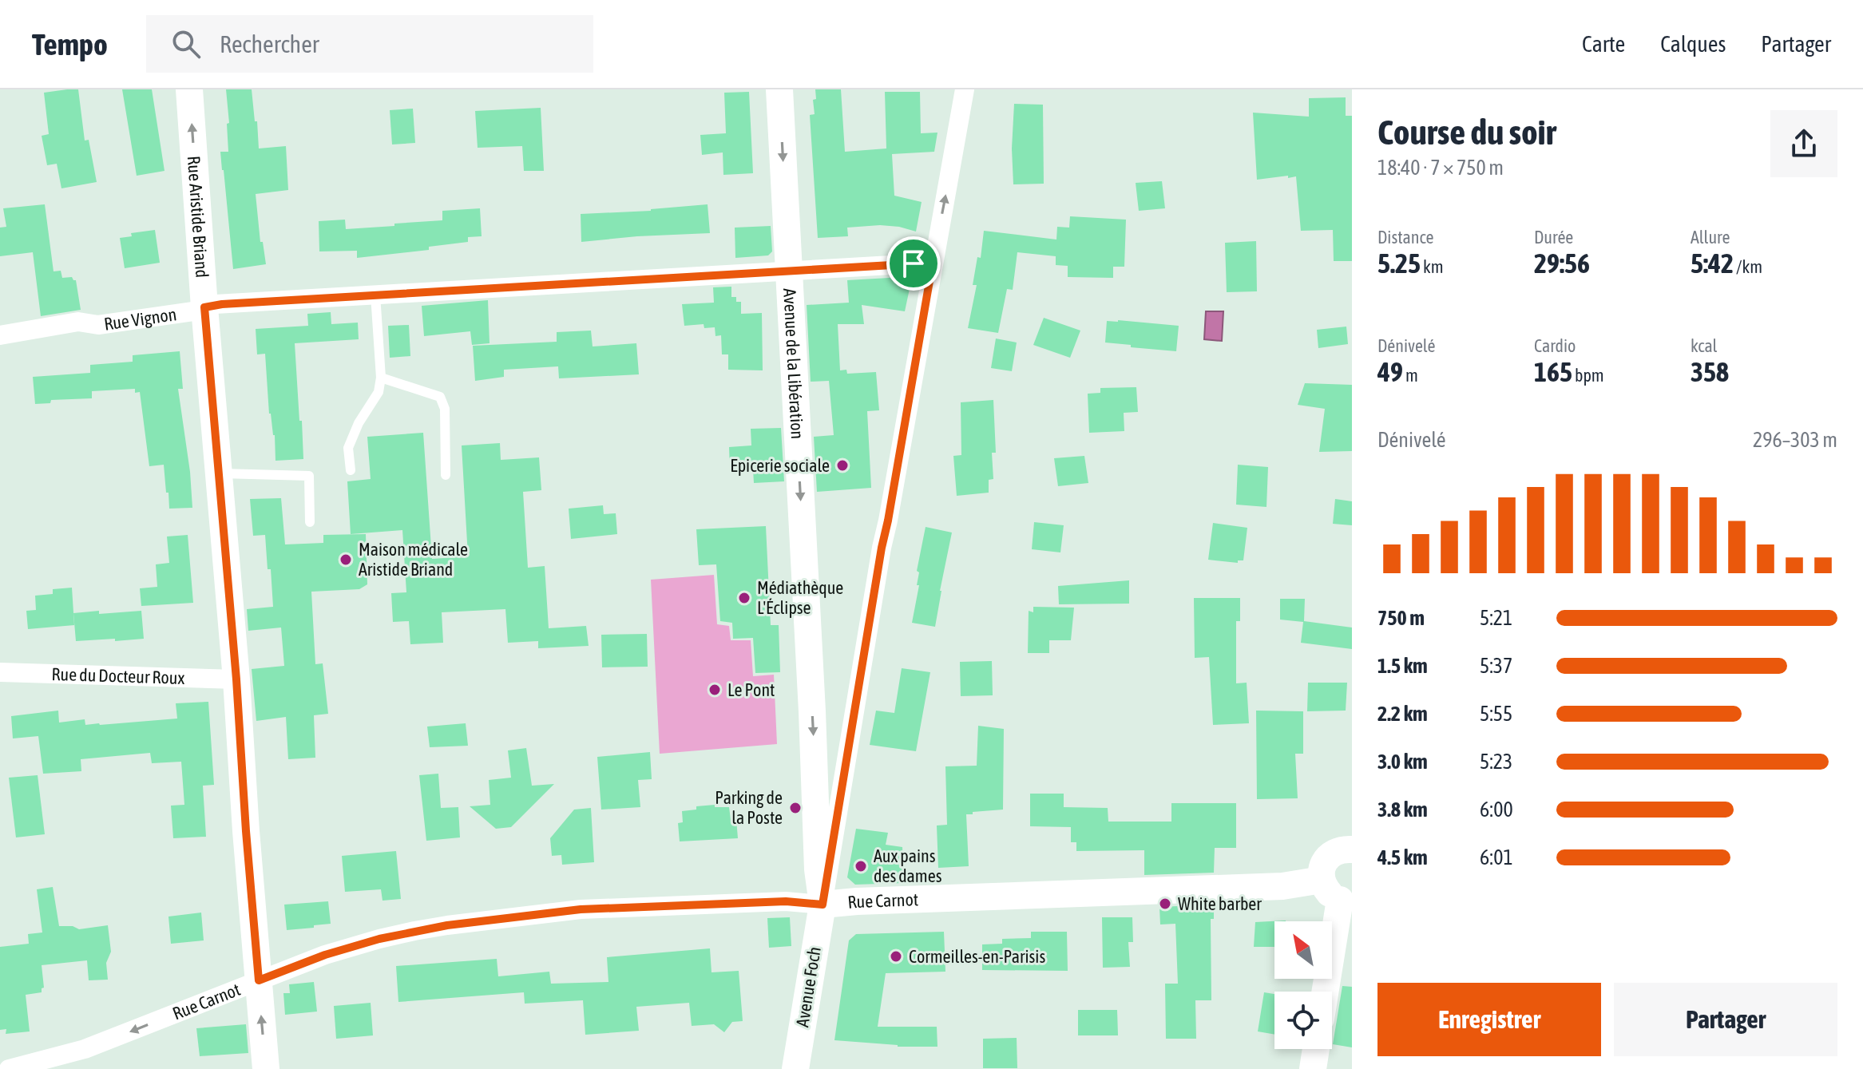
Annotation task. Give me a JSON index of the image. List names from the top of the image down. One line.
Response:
{"streets":{"street":["Rue Aristide Briand","Rue Vignon","Avenue de la Libération","Rue du Docteur Roux","Rue Carnot","Avenue Foch"]},"crossings":[["Rue Aristide Briand","Rue Vignon"],["Rue Aristide Briand","Rue du Docteur Roux"],["Rue Aristide Briand","Rue Carnot"],["Rue Vignon","Avenue de la Libération"],["Avenue de la Libération","Rue Carnot"],["Avenue de la Libération","Avenue Foch"],["Rue Carnot","Avenue Foch"]],"places":["Epicerie sociale","Maison médicale Aristide Briand","Médiathèque L'Éclipse","Le Pont","Parking de la Poste","Aux pains des dames","White barber","Cormeilles-en-Parisis"],"north":"top left","page":{"header":"Tempo","search":"Rechercher","nav":["Carte","Calques","Partager"],"heading":["Course du soir","18:40 · 7 × 750 m"],"stats":[["Distance","5.25 km"],["Durée","29:56"],["Allure","5:42 /km"],["Dénivelé","49 m"],["Cardio","165 bpm"],["kcal","358"]],"chart":["Dénivelé","296–303 m"],"list":[{"name":"750 m","note":"5:21"},{"name":"1.5 km","note":"5:37"},{"name":"2.2 km","note":"5:55"},{"name":"3.0 km","note":"5:23"},{"name":"3.8 km","note":"6:00"},{"name":"4.5 km","note":"6:01"}],"buttons":["Enregistrer","Partager"]}}
